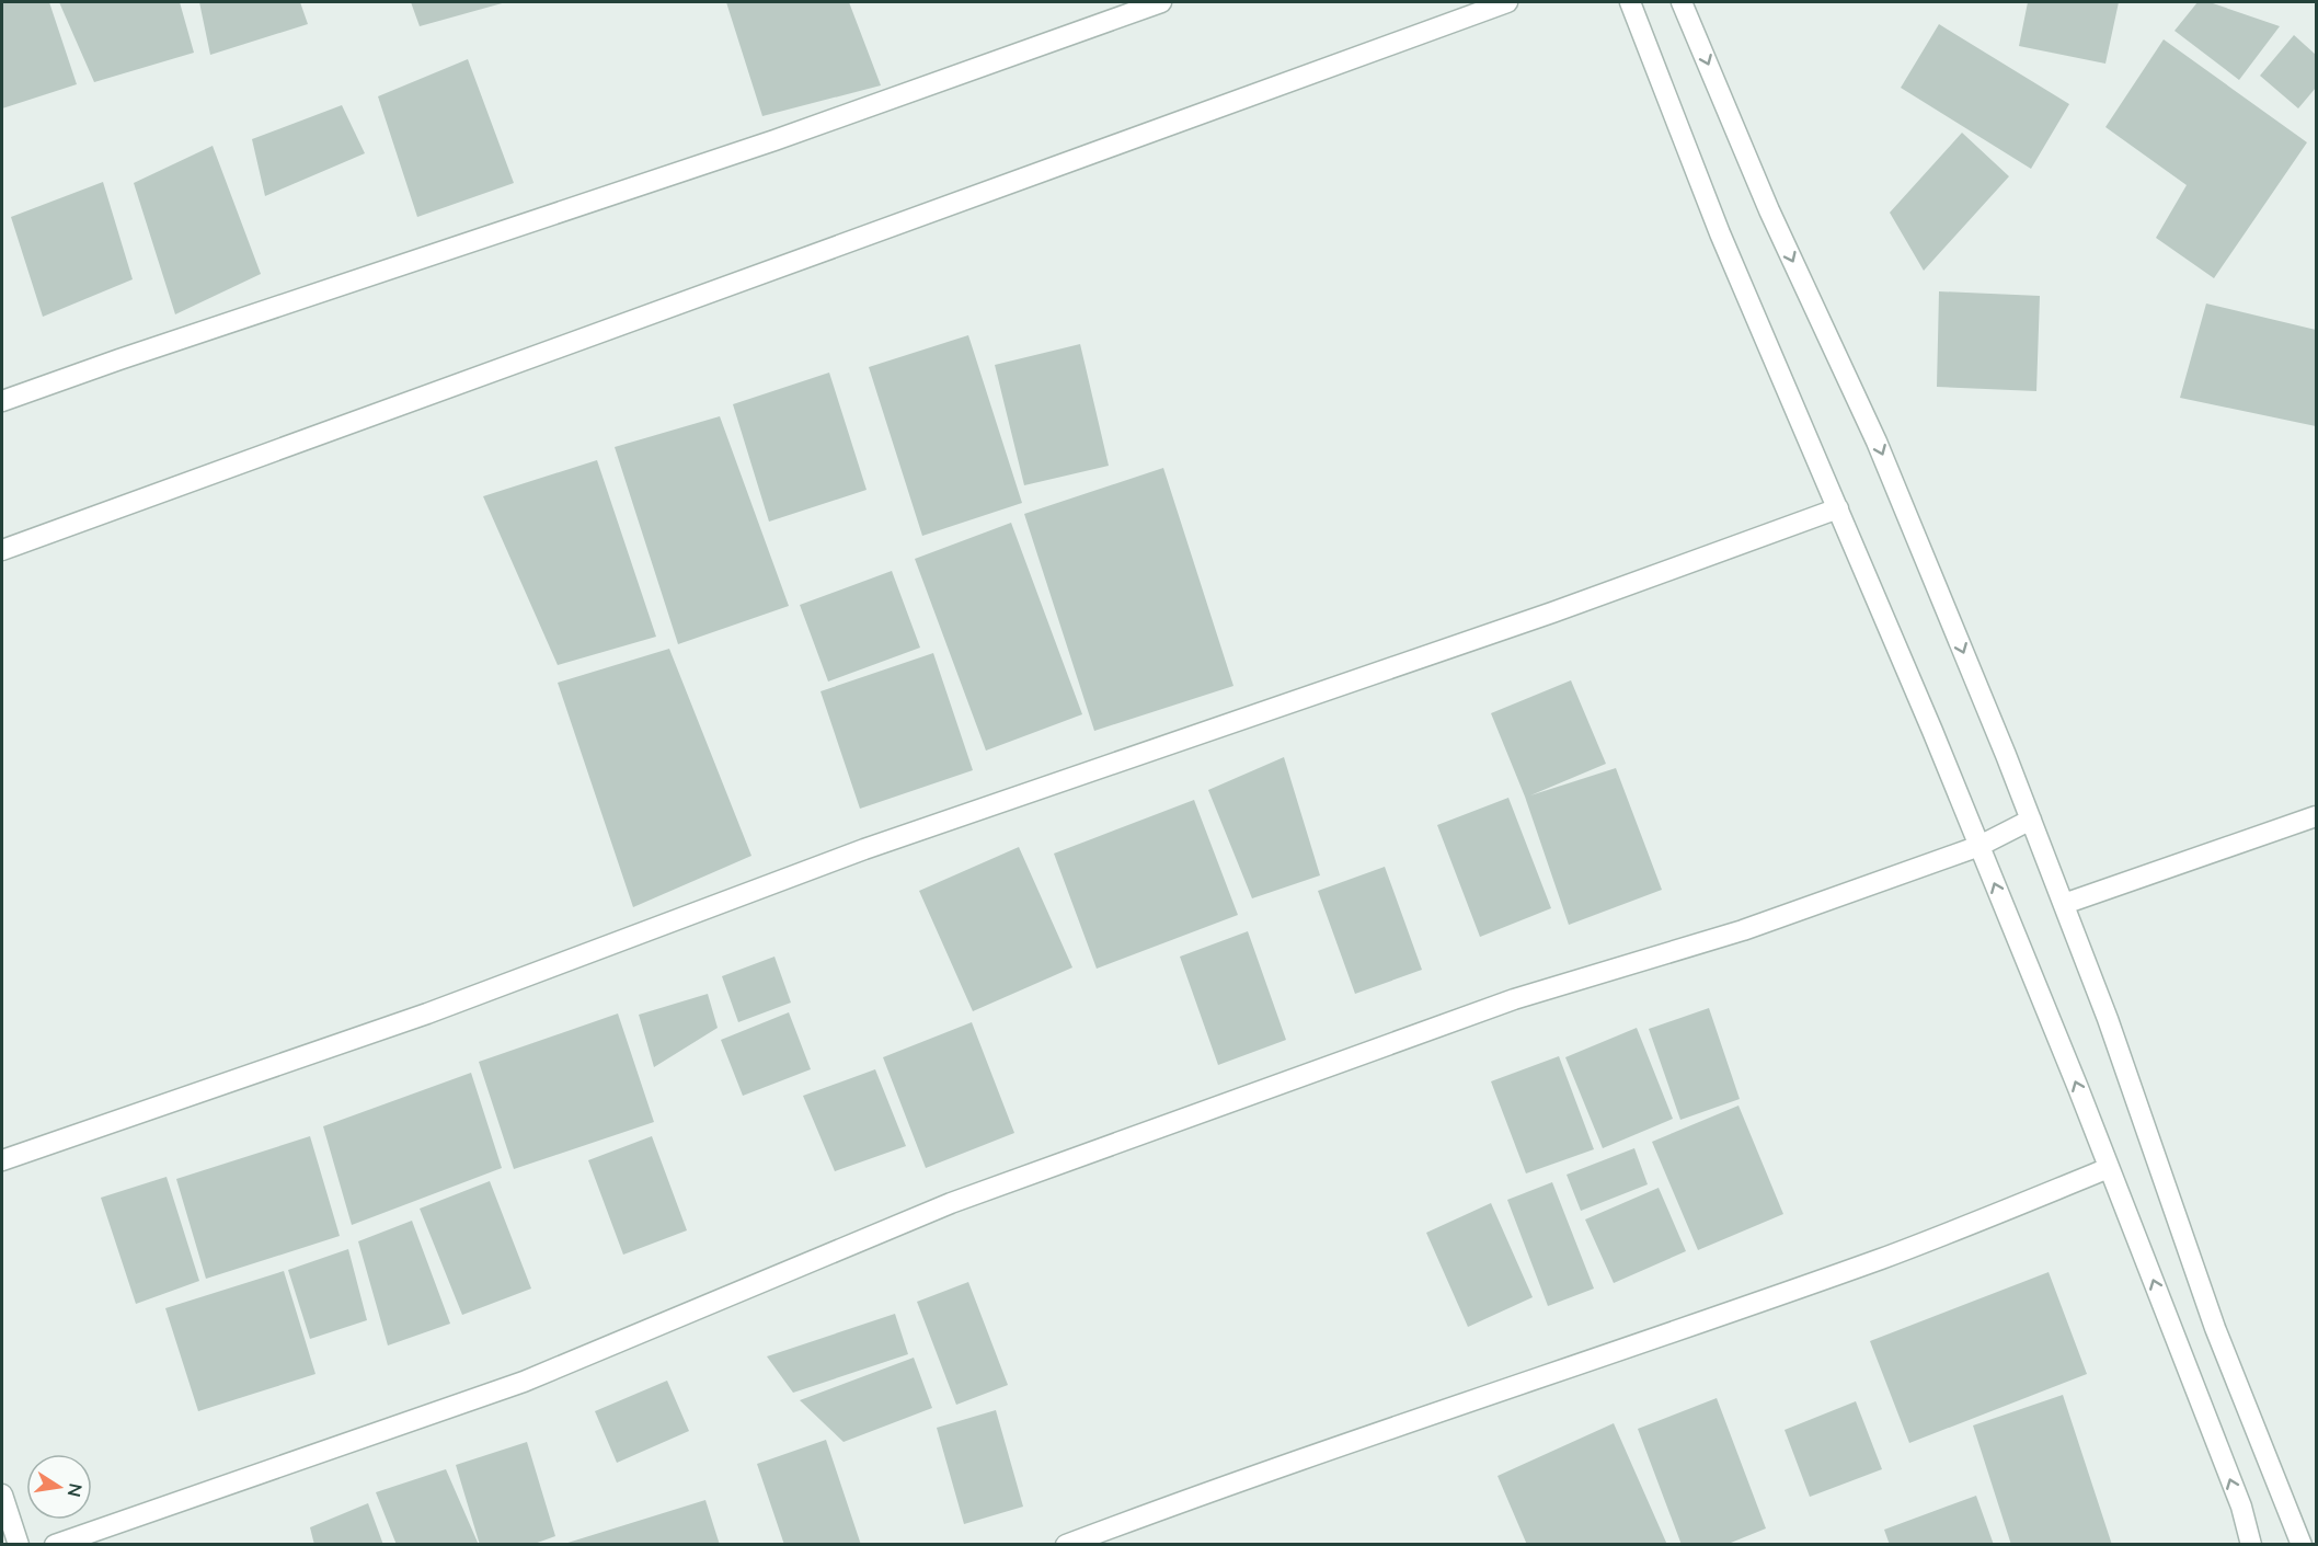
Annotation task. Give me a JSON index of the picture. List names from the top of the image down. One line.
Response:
{"north":"right"}
